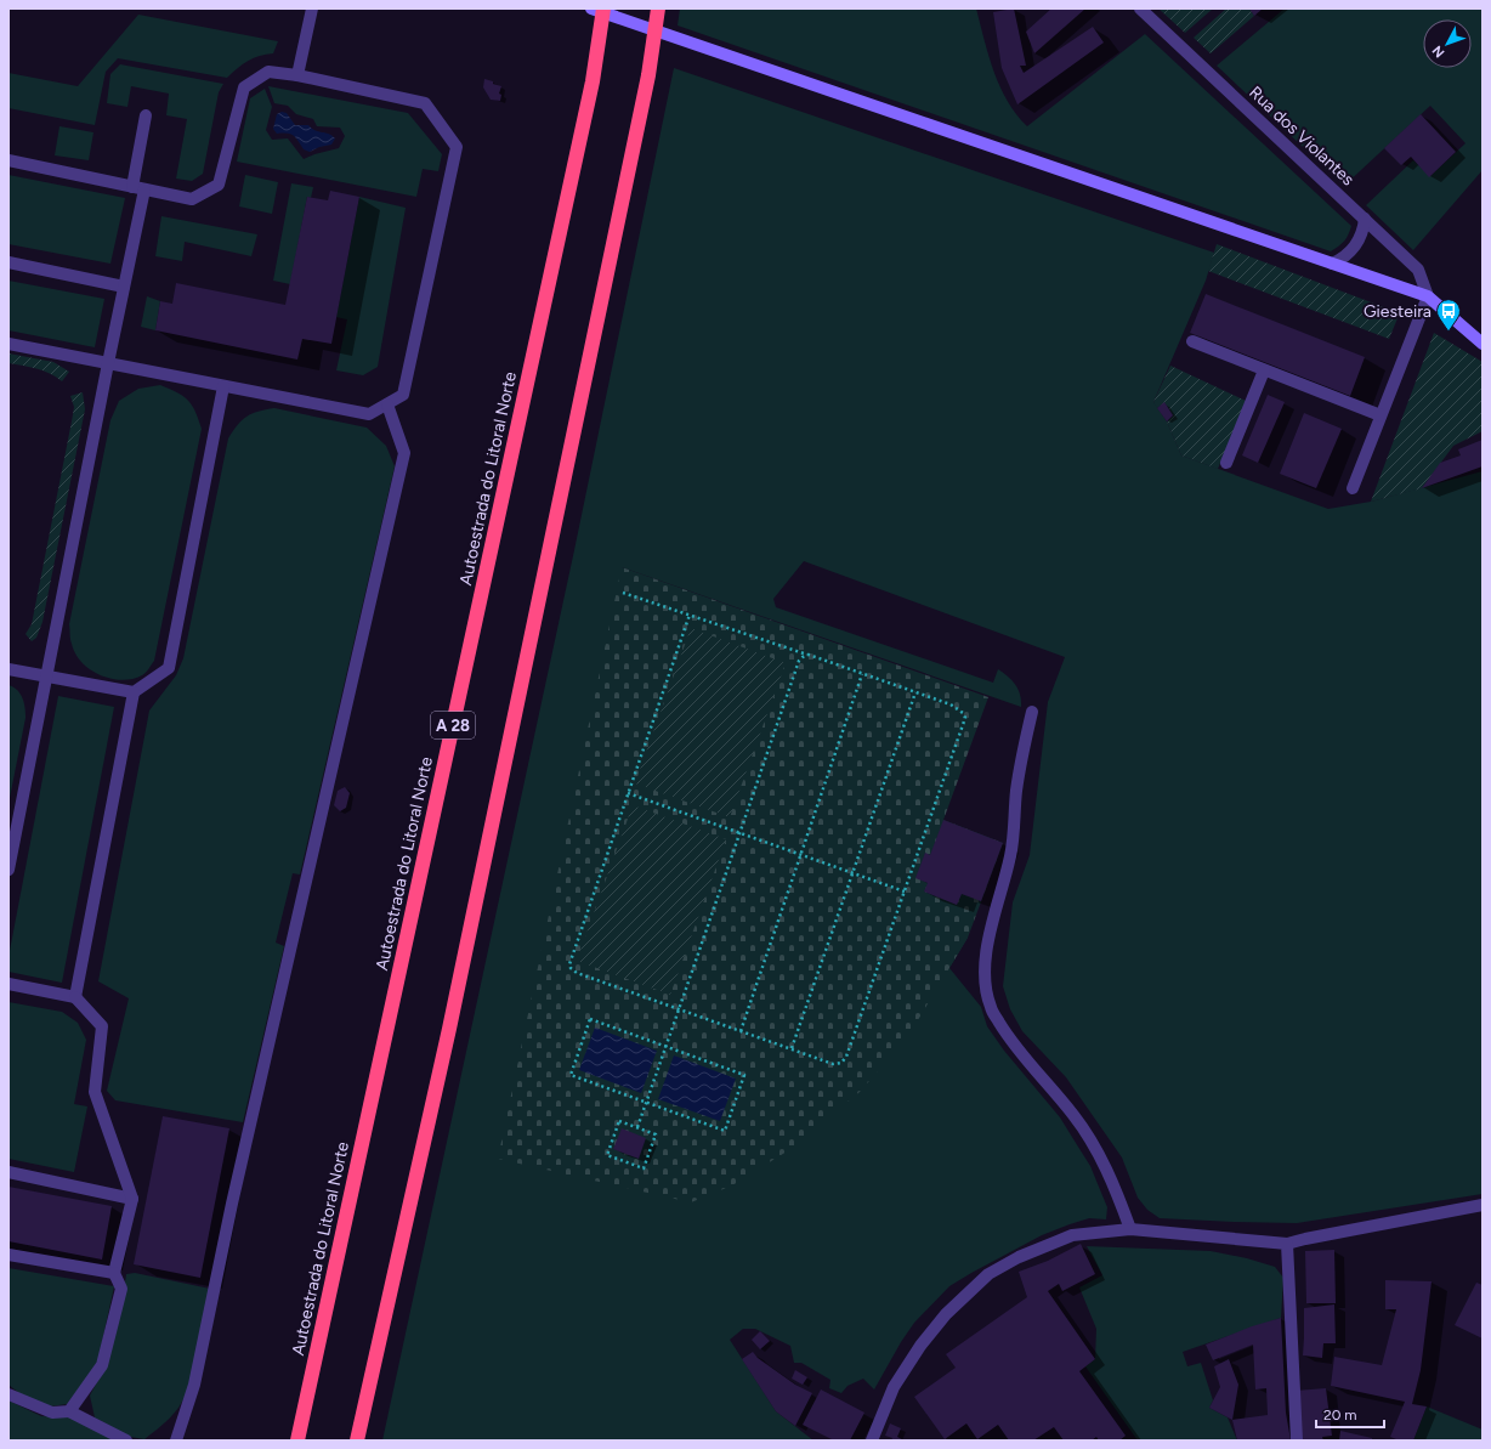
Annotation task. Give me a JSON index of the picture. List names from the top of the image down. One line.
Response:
{"streets":{"highway":["Autoestrada do Litoral Norte","A 28"],"street":["Rua dos Violantes"]},"places":{"bus stop":["Giesteira"]},"scale_bar":"20 m","north":"bottom left"}
